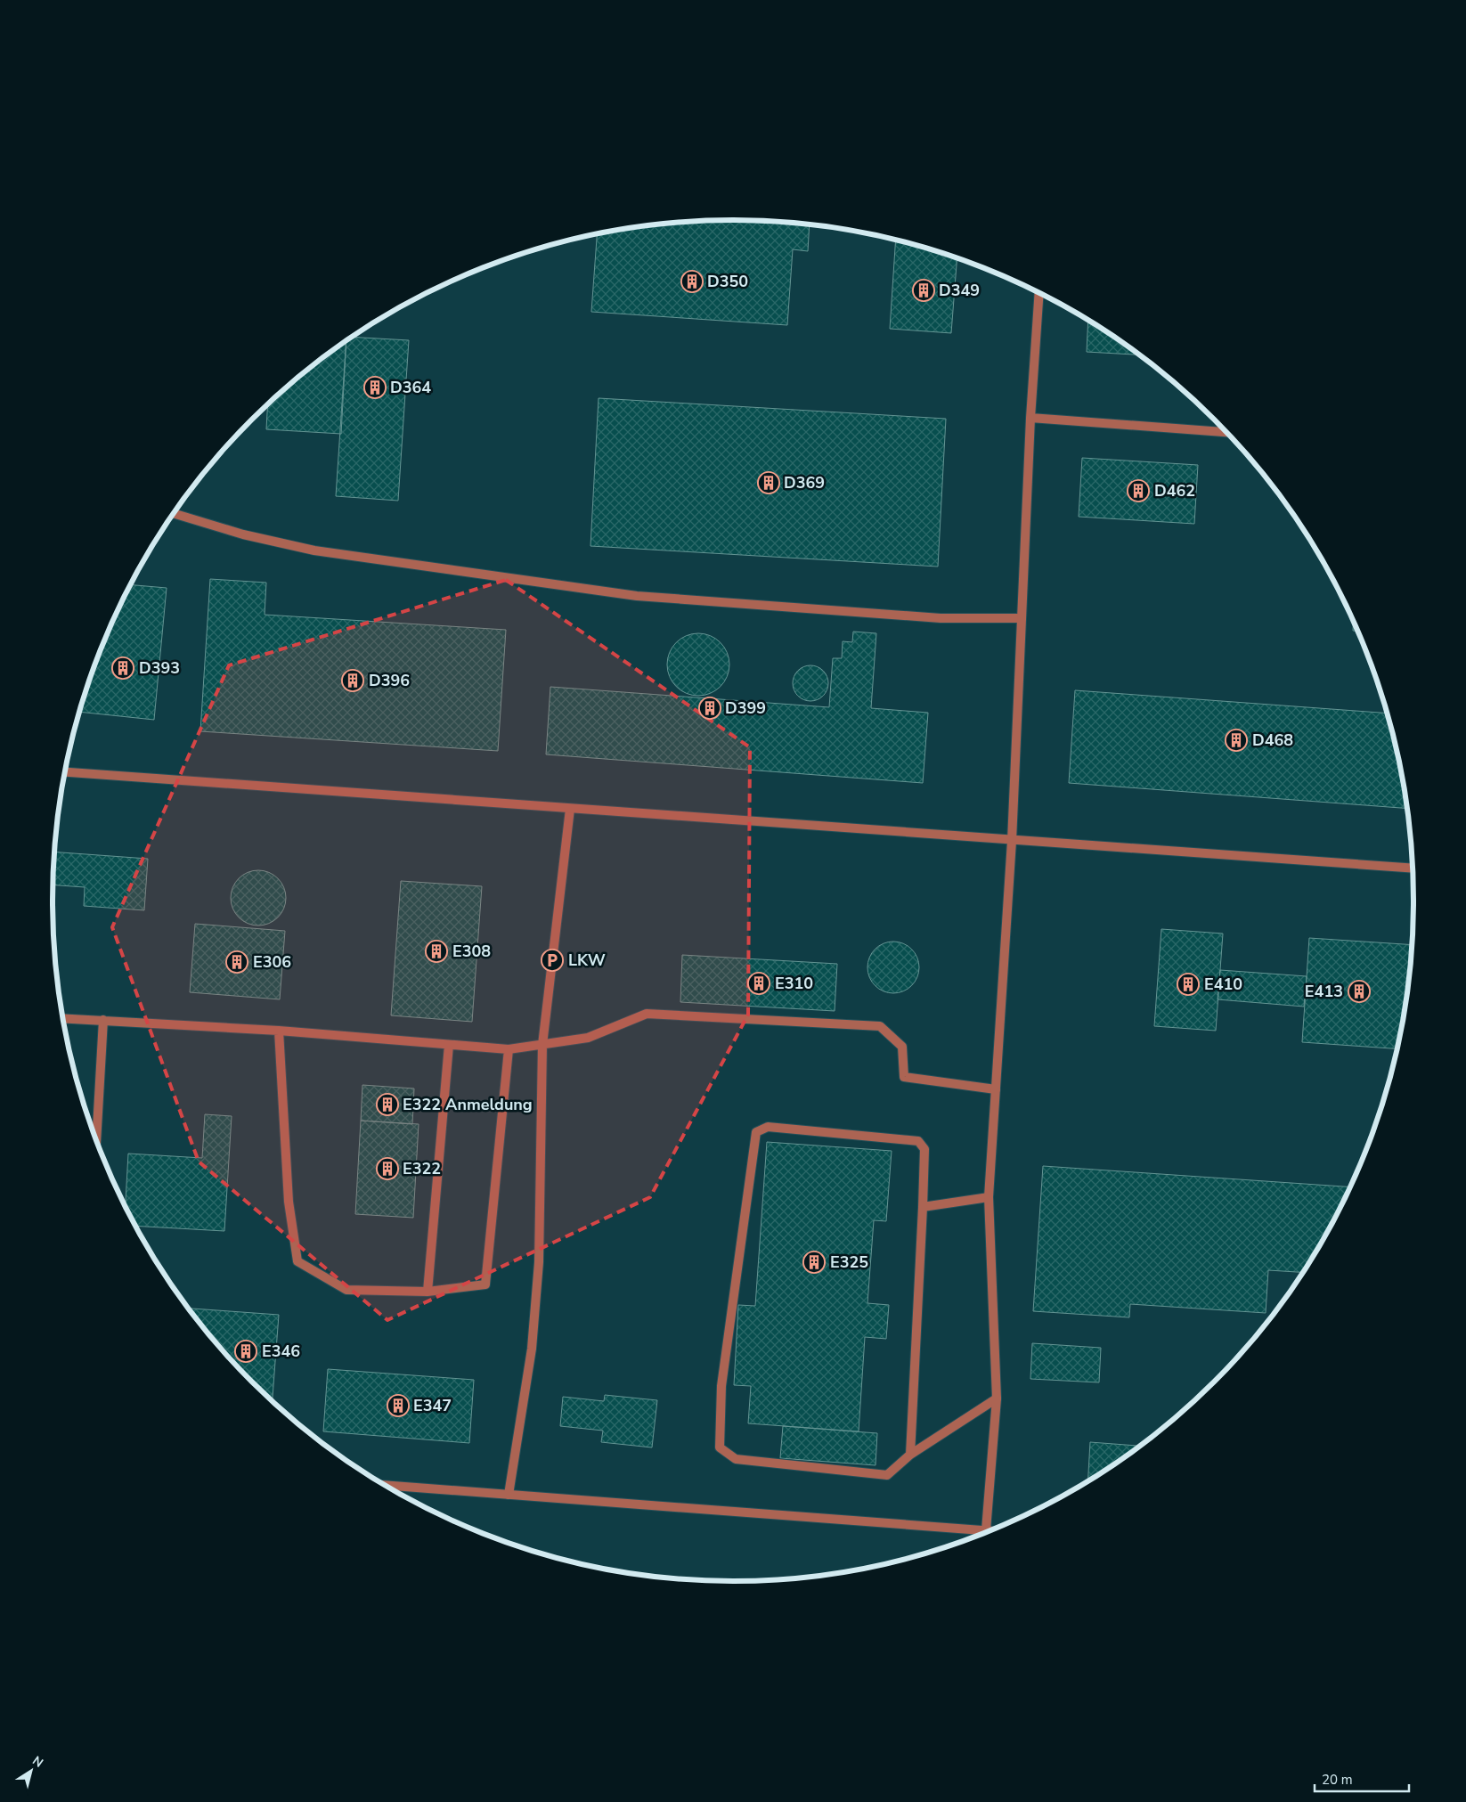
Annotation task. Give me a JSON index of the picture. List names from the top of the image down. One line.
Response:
{"places":{"building":["D350","D349","D364","D369","D462","D393","D396","D399","D468","E308","E306","E310","E410","E413","E322 Anmeldung","E322","E325","E346","E347"],"parking":["LKW"]},"scale_bar":"20 m","north":"top right"}
